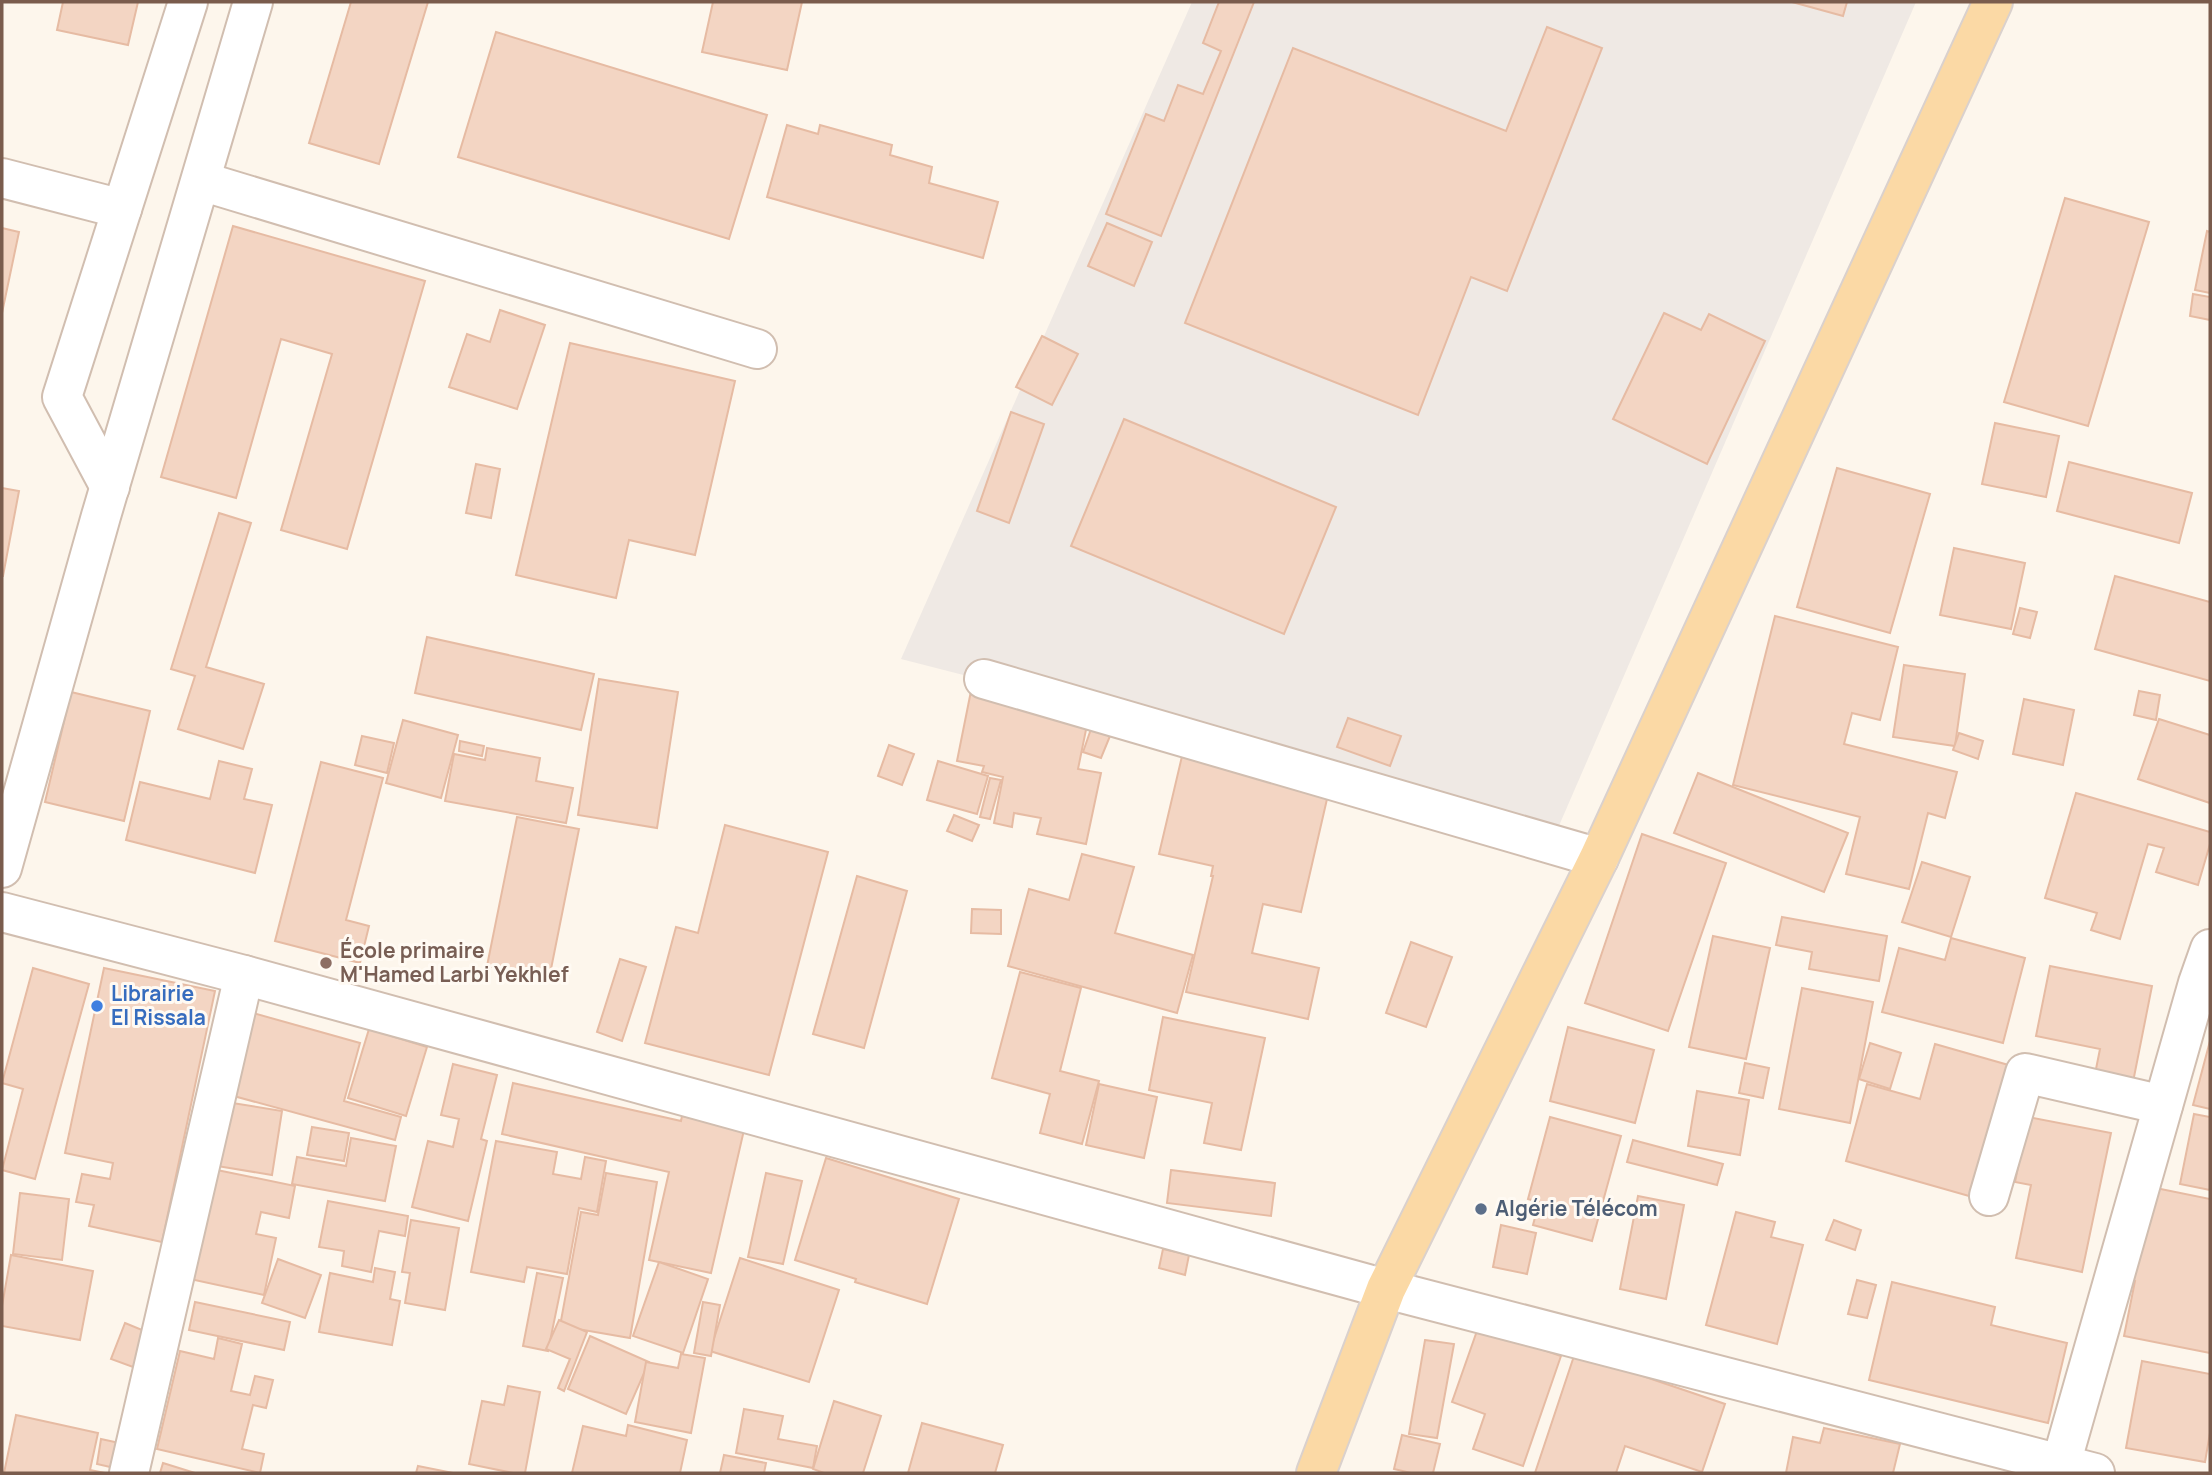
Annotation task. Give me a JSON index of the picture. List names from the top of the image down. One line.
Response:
{"places":["École primaire M'Hamed Larbi Yekhlef","Librairie El Rissala","Algérie Télécom"]}
